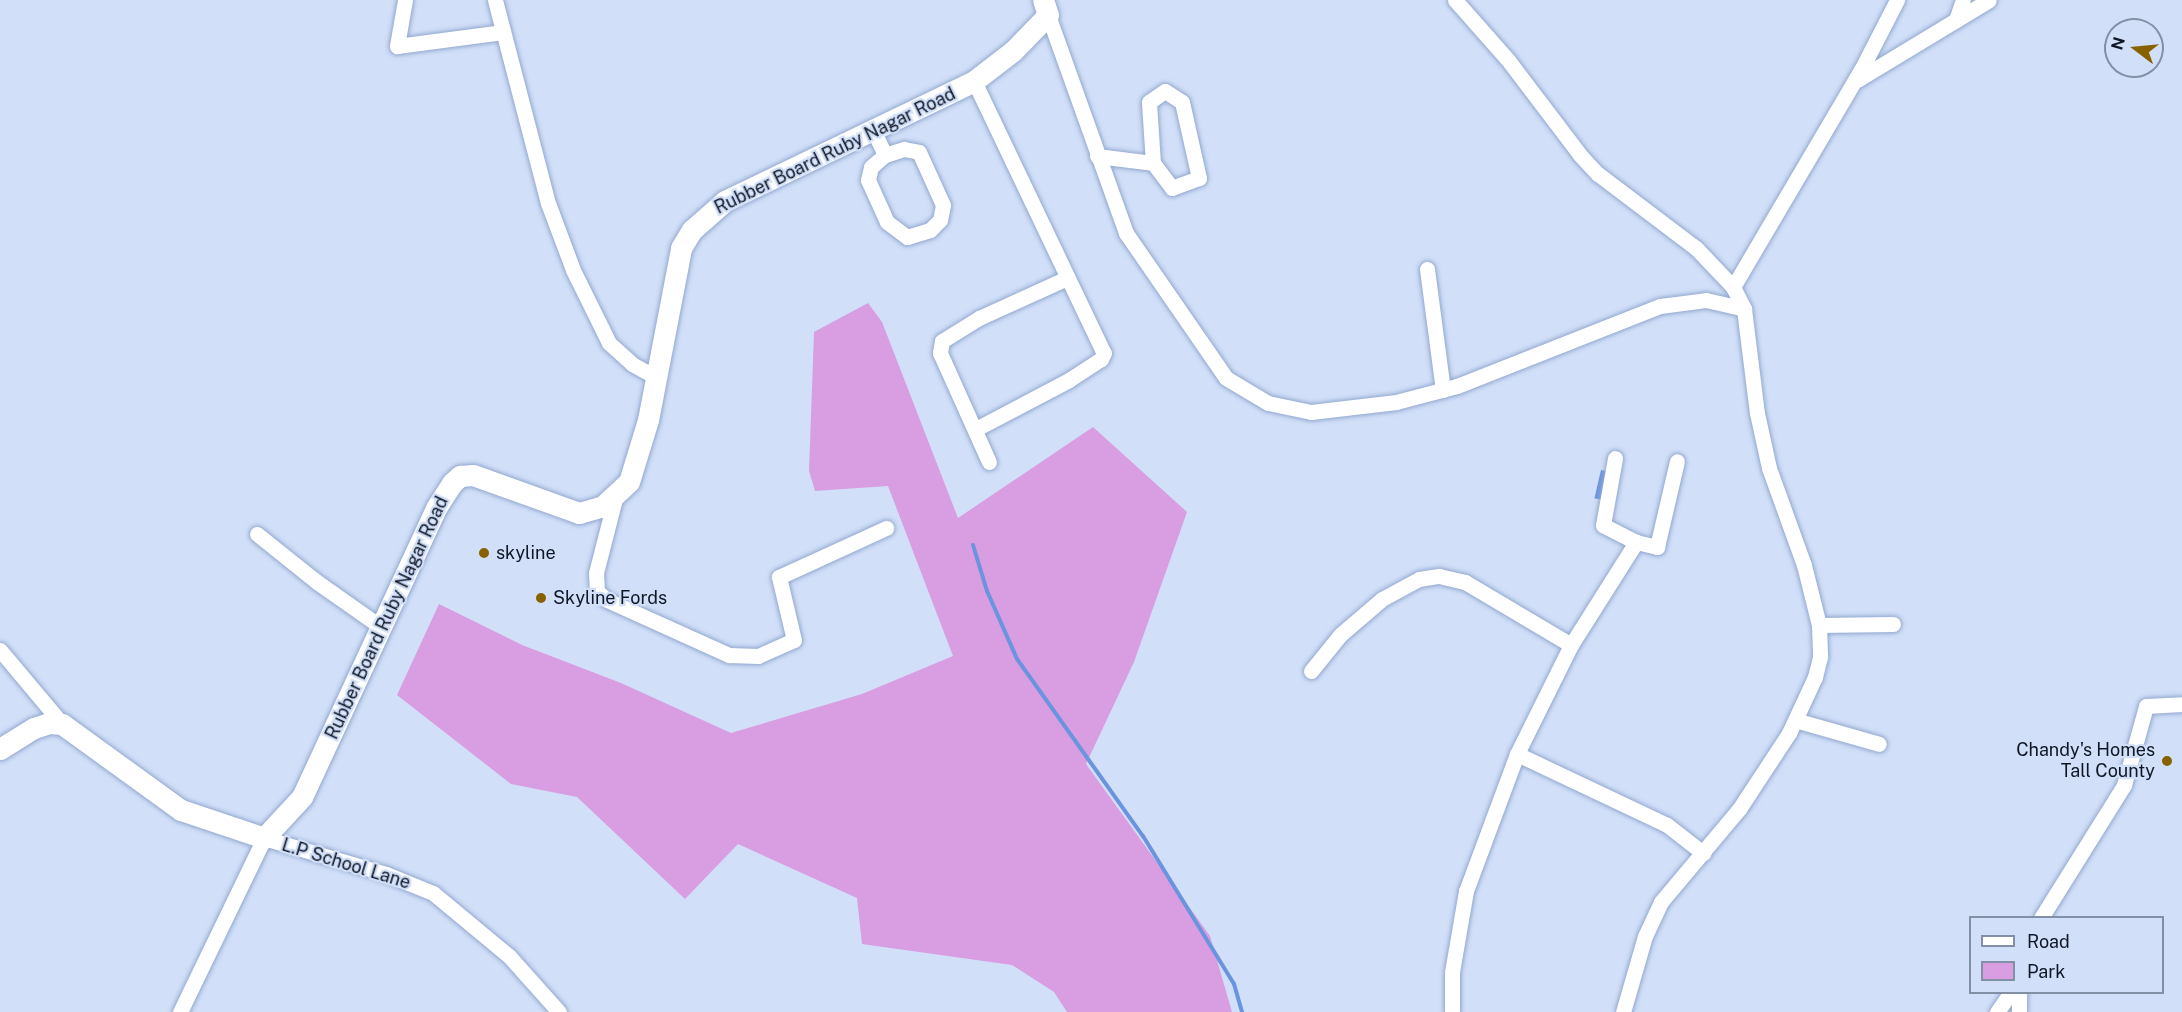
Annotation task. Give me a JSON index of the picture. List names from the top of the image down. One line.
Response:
{"streets":{"main road":["Rubber Board Ruby Nagar Road"],"street":["L.P School Lane"]},"crossings":[["Rubber Board Ruby Nagar Road","L.P School Lane"]],"places":["skyline","Skyline Fords","Chandy's Homes Tall County"],"legend":["Road","Park"],"north":"left"}
